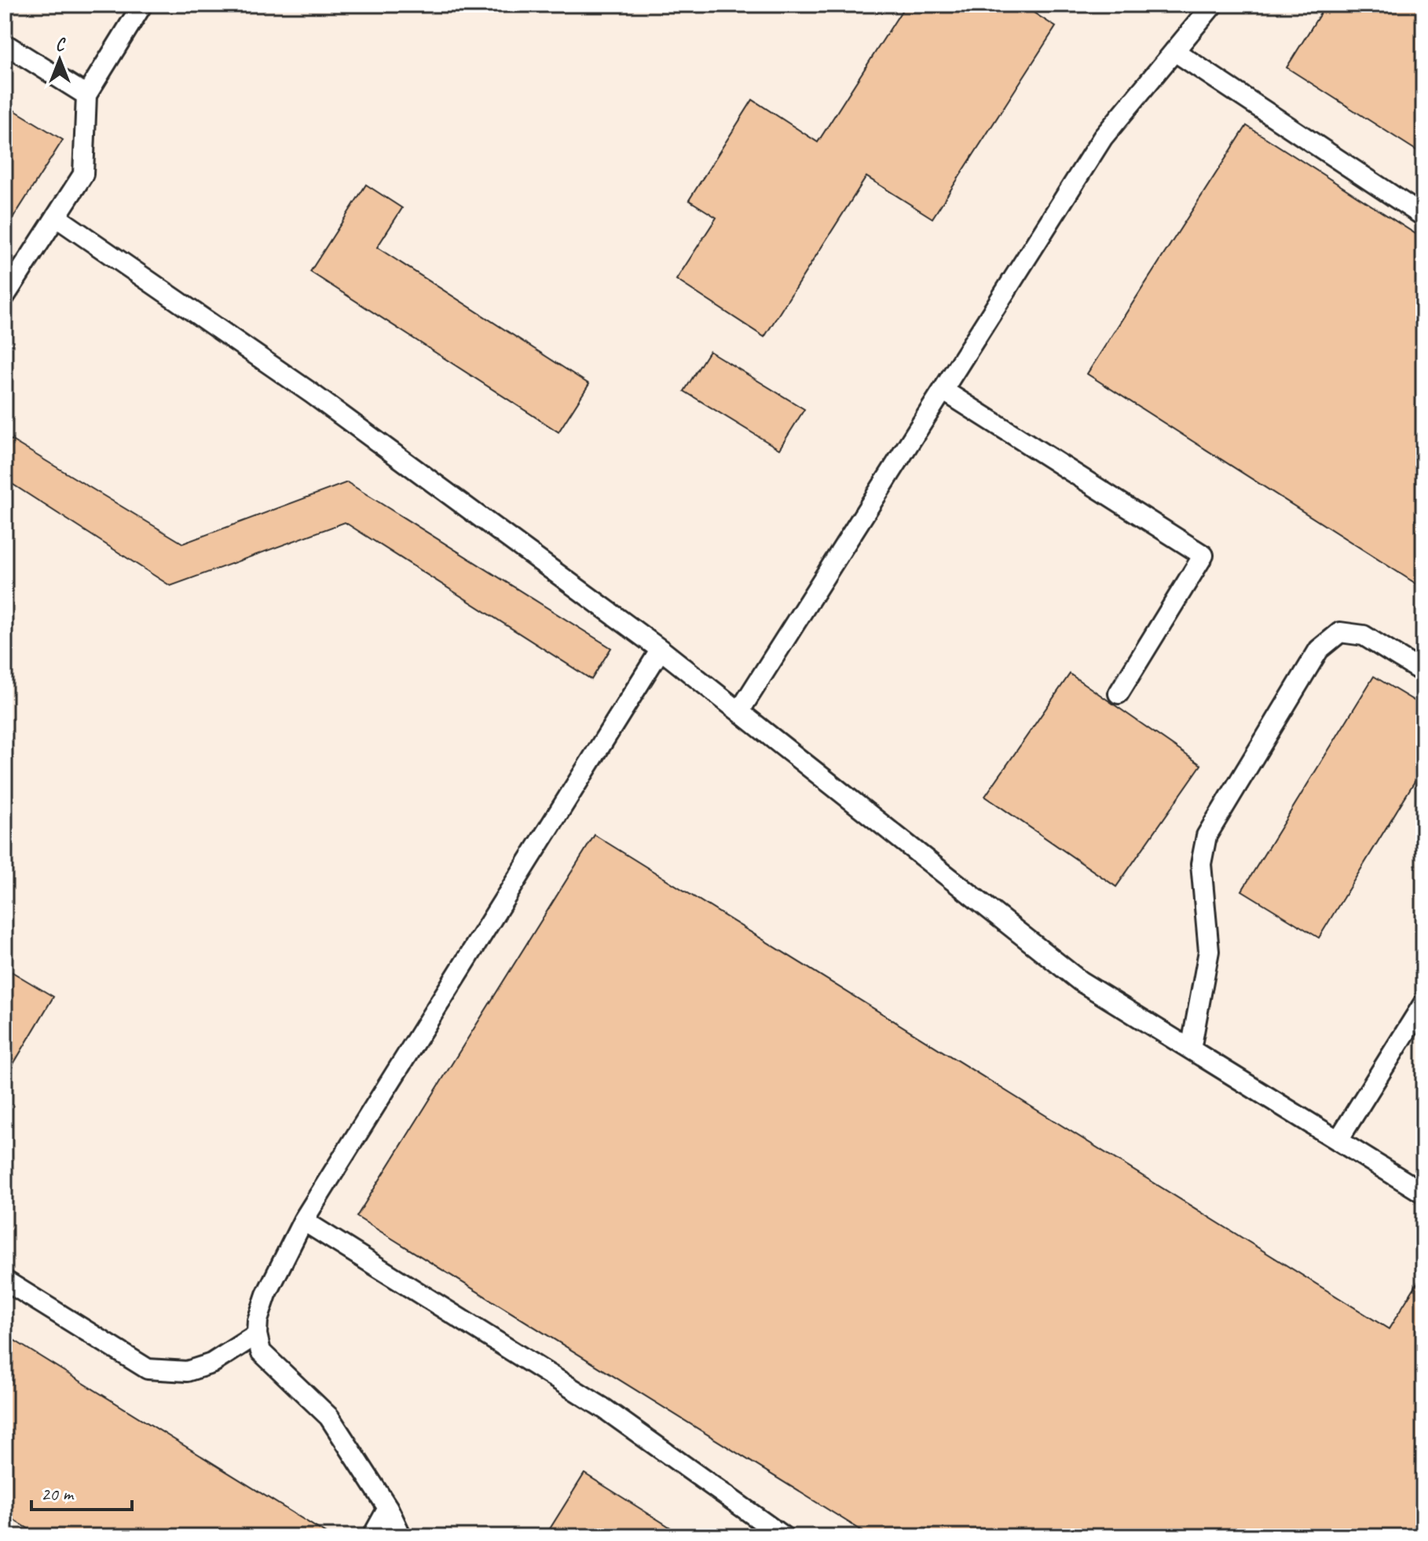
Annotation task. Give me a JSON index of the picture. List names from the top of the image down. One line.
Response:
{"scale_bar":"20 m","north":"top"}
